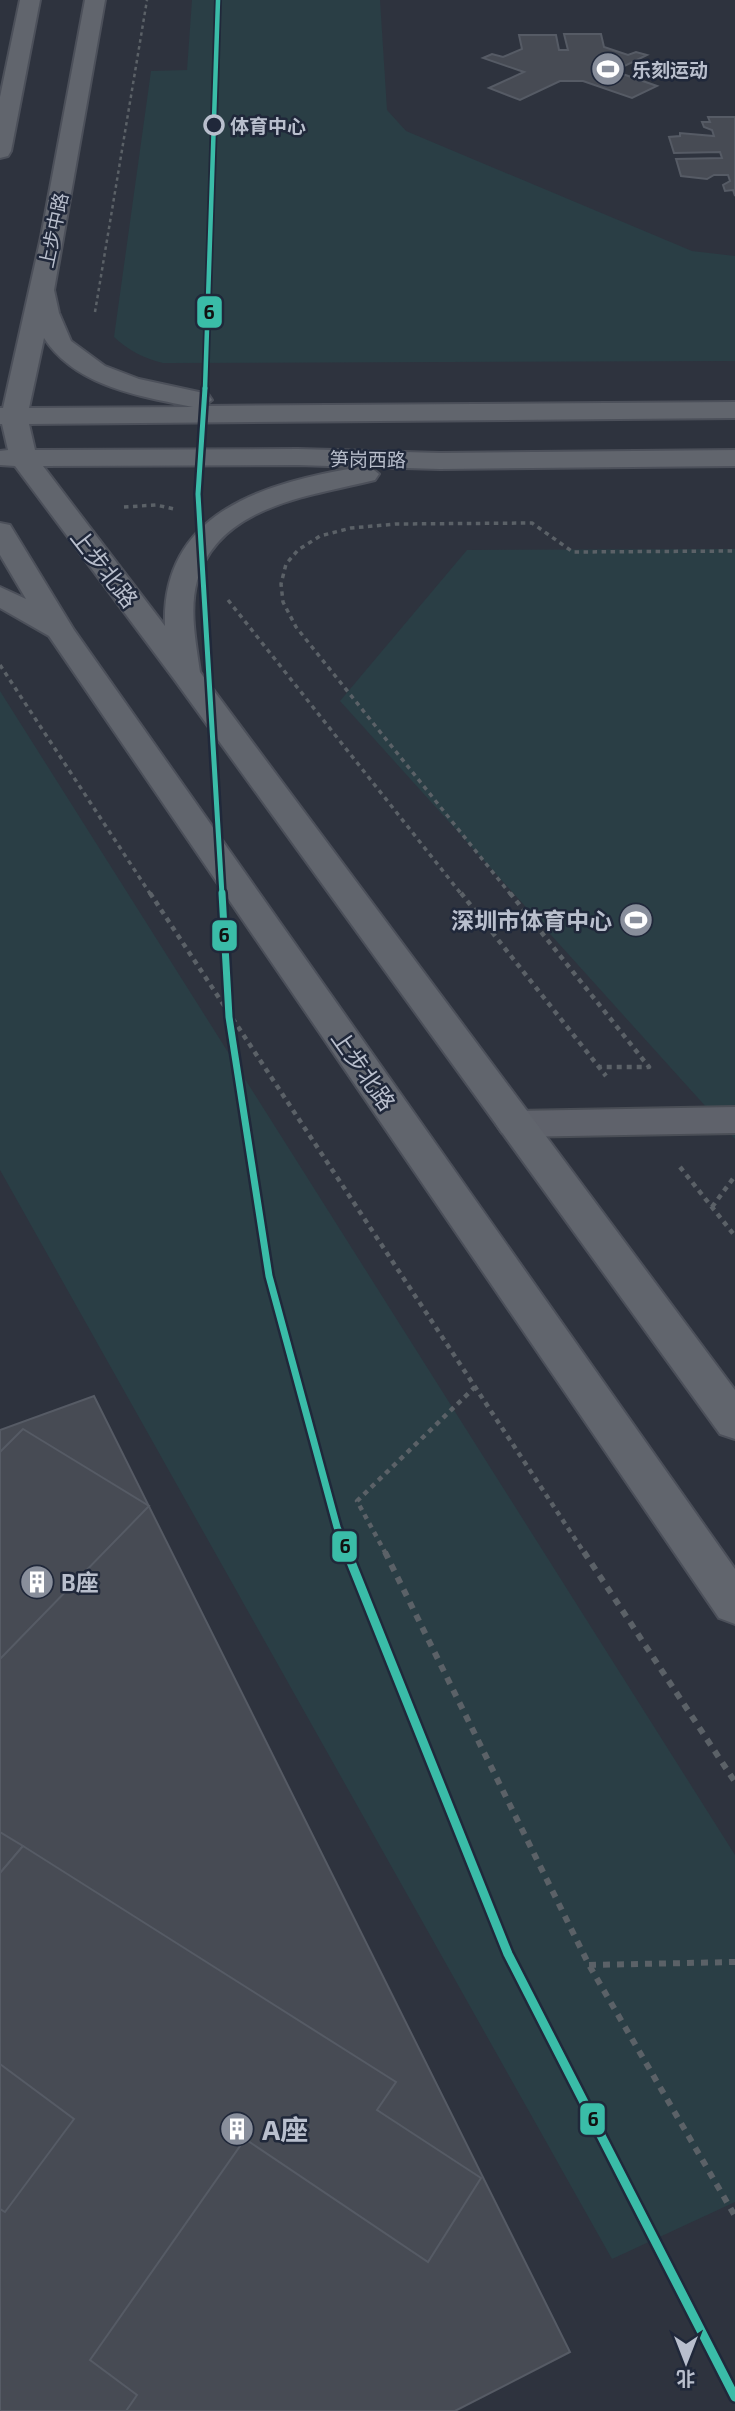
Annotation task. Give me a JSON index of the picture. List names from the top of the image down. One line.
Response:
{"streets":{"main road":["上步中路","笋岗西路","上步北路"]},"crossings":[["上步中路","笋岗西路"],["上步中路","上步北路"],["笋岗西路","上步北路"]],"places":{"sports":["乐刻运动","深圳市体育中心"],"other":["体育中心"],"building":["B座","A座"]},"lines":["transit line 6"],"north":"bottom"}
